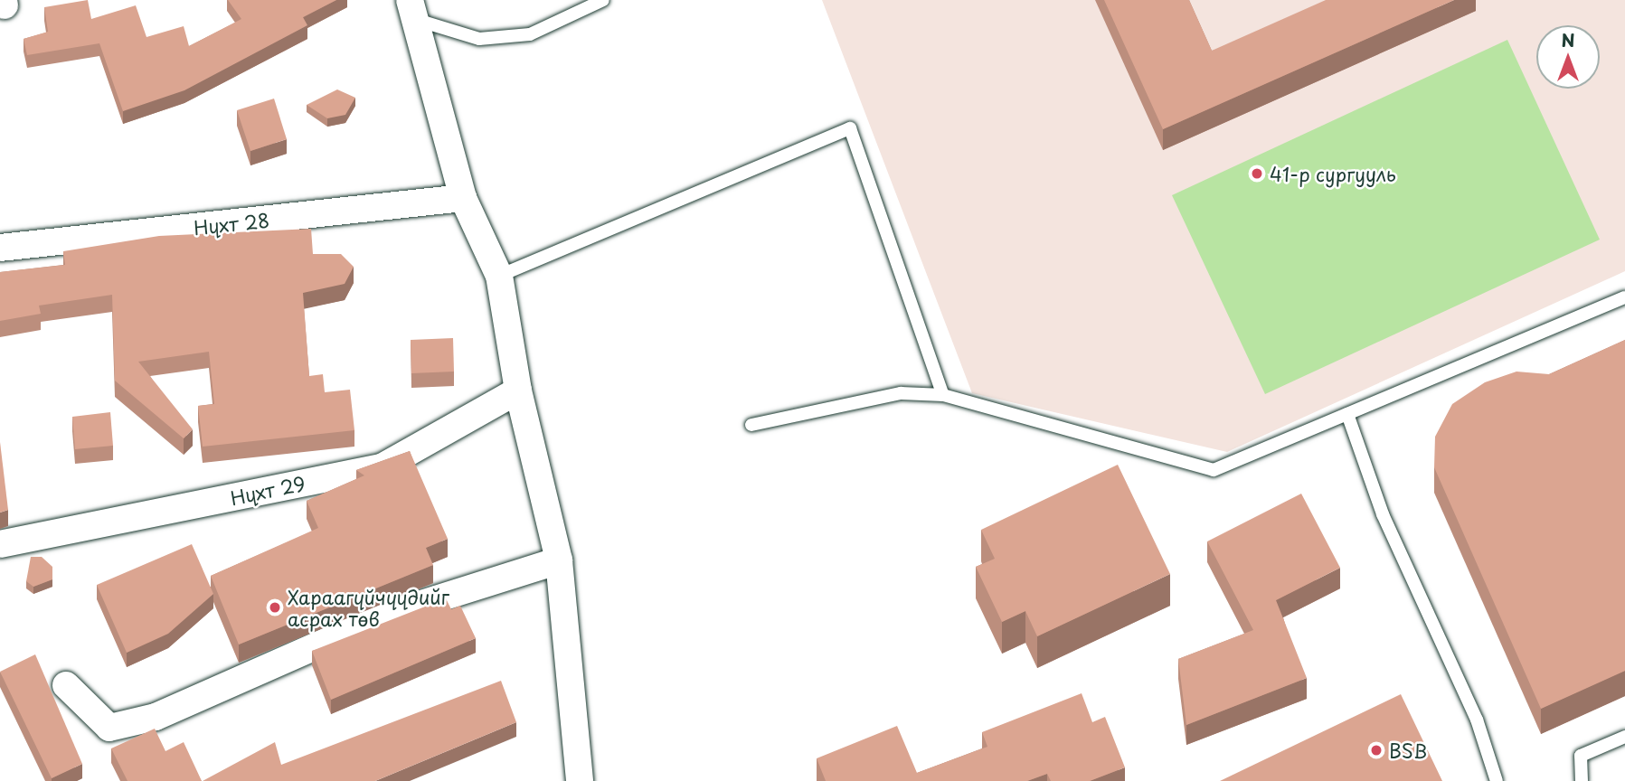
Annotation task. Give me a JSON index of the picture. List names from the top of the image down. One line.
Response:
{"streets":{"street":["Нүхт 28","Нүхт 29"]},"places":["41-р сургууль","Хараагүйчүүдийг асрах төв","BSB"],"north":"top"}
